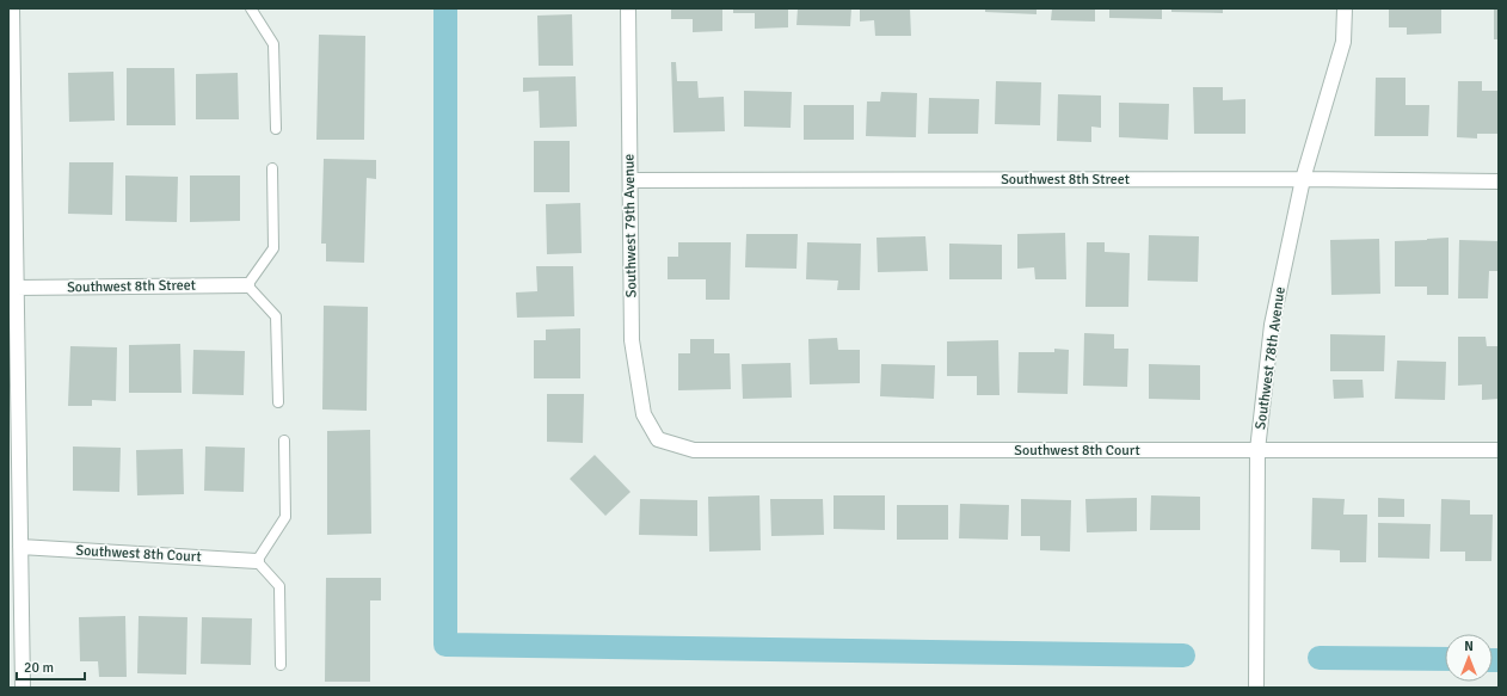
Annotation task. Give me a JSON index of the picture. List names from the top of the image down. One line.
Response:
{"streets":{"street":["Southwest 8th Street","Southwest 79th Avenue","Southwest 78th Avenue","Southwest 8th Court"]},"crossings":[["Southwest 8th Street","Southwest 79th Avenue"],["Southwest 8th Street","Southwest 78th Avenue"],["Southwest 79th Avenue","Southwest 8th Court"],["Southwest 78th Avenue","Southwest 8th Court"]],"scale_bar":"20 m","north":"top"}
